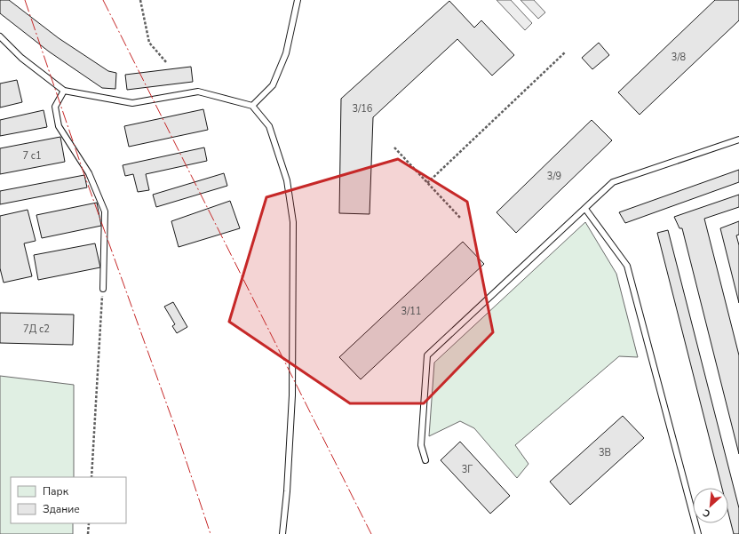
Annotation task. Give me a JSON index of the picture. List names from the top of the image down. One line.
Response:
{"house_numbers":["3/8","3/16","7 с1","3/9","3/11","7Д с2","3В","3Г"],"legend":["Парк","Здание"],"north":"bottom left"}
